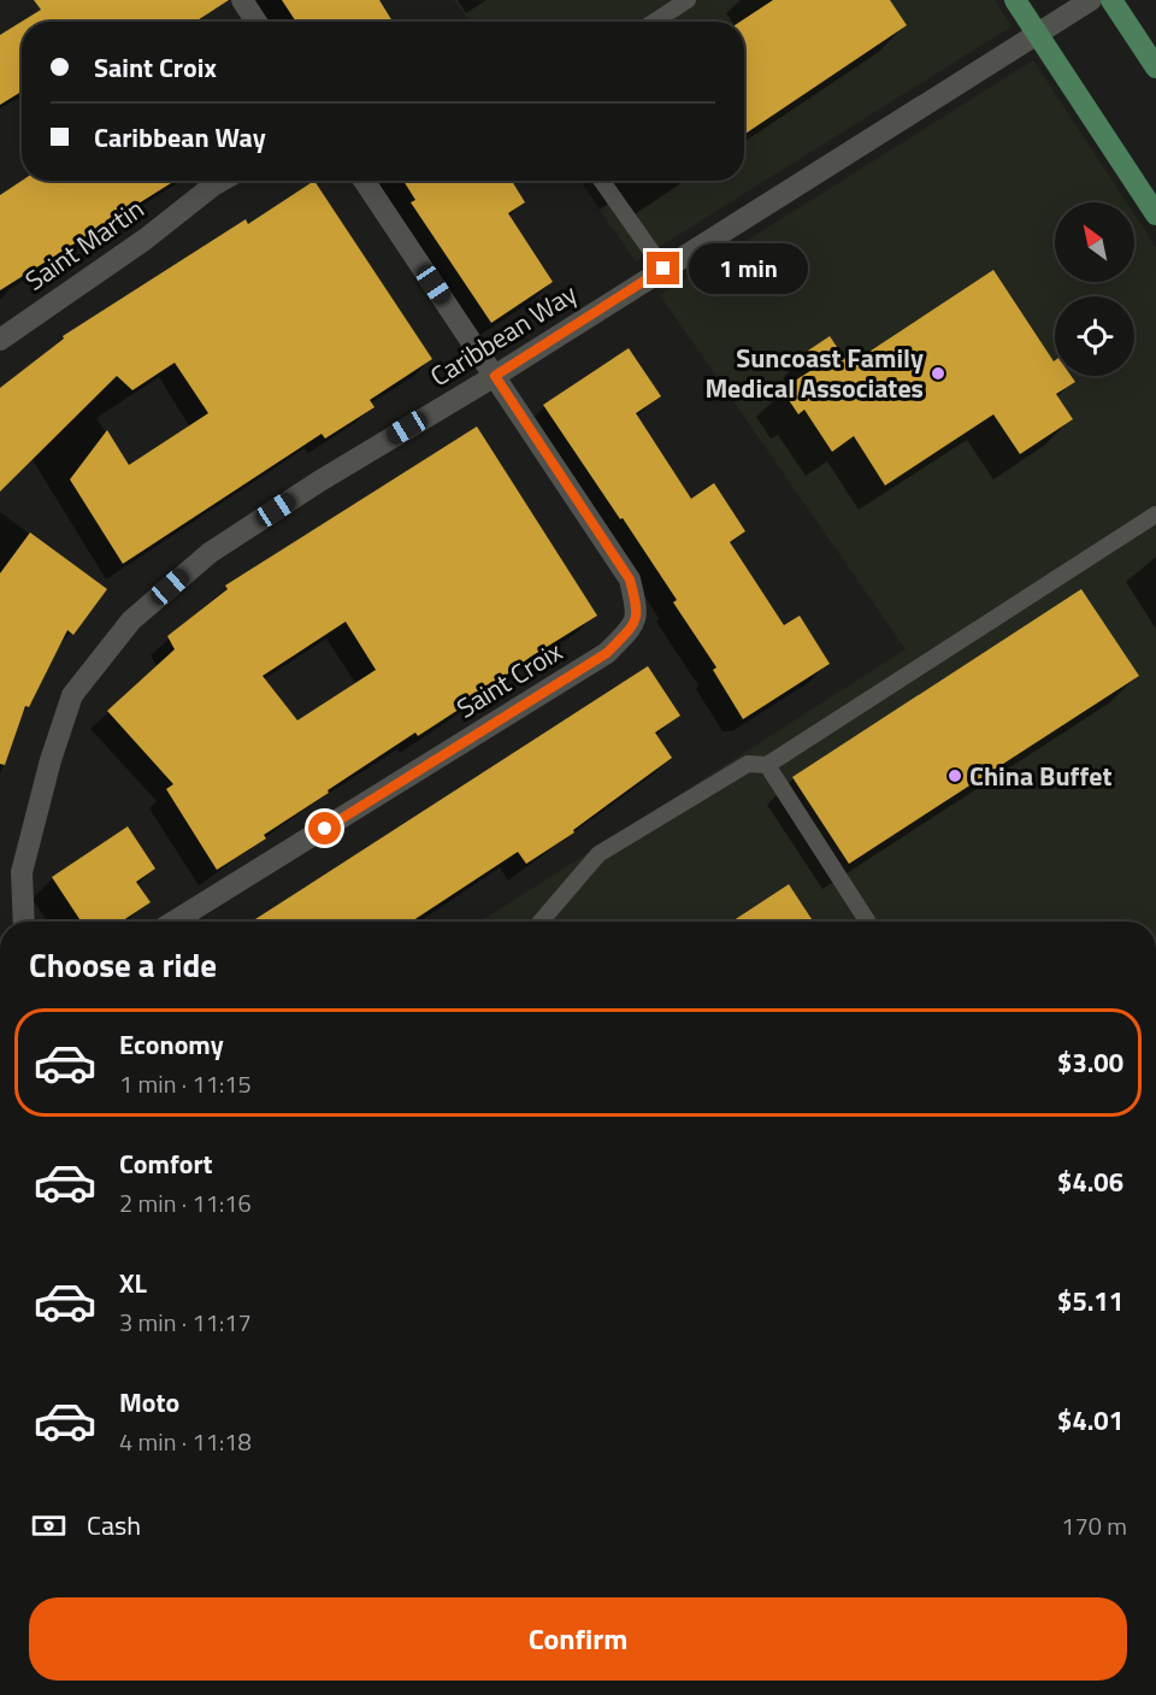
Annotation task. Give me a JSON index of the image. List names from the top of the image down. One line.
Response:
{"streets":{"street":["Saint Martin","Caribbean Way","Saint Croix"]},"crossings":[["Caribbean Way","Saint Croix"]],"places":["Suncoast Family Medical Associates","China Buffet"],"north":"top left","page":{"banner":["Saint Croix","Caribbean Way"],"bubble":"1 min","heading":"Choose a ride","list":[{"name":"Economy","note":"1 min · 11:15","value":"$3.00"},{"name":"Comfort","note":"2 min · 11:16","value":"$4.06"},{"name":"XL","note":"3 min · 11:17","value":"$5.11"},{"name":"Moto","note":"4 min · 11:18","value":"$4.01"}],"pay":["Cash","170 m"],"buttons":"Confirm"}}
